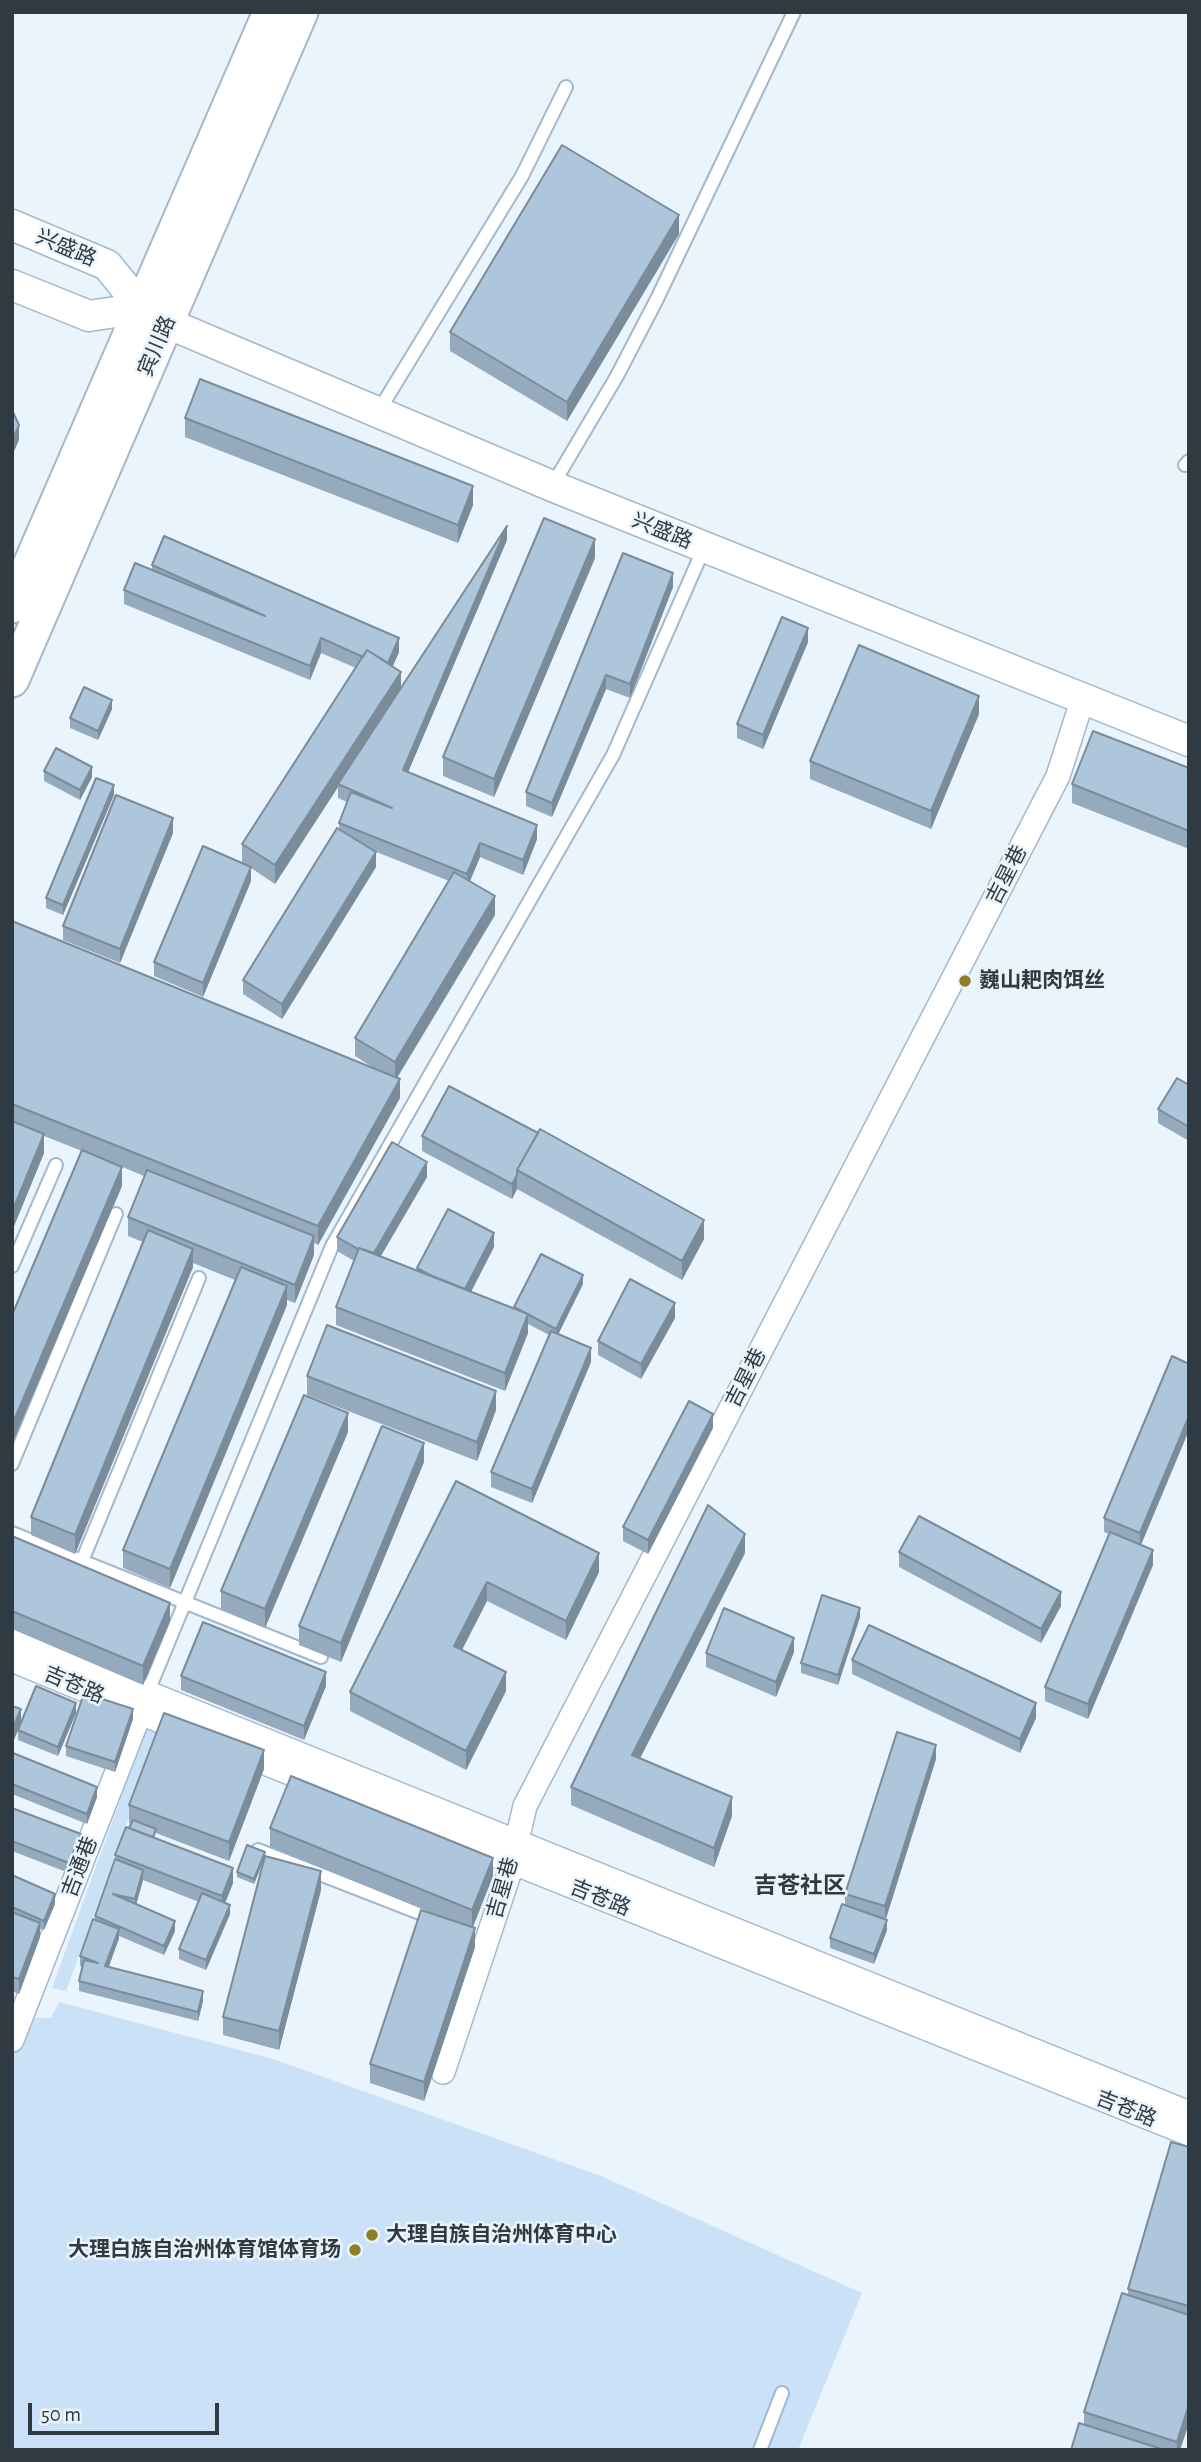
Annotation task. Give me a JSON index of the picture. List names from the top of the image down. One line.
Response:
{"streets":{"main road":["宾川路"],"street":["兴盛路","吉星巷","吉苍路","吉通巷"]},"crossings":[["兴盛路","宾川路"],["兴盛路","吉星巷"],["吉星巷","吉苍路"],["吉苍路","吉通巷"]],"districts":["吉苍社区"],"places":["巍山耙肉饵丝","大理自族自治州体育中心","大理白族自治州体育馆体育场"],"scale_bar":"50 m"}
